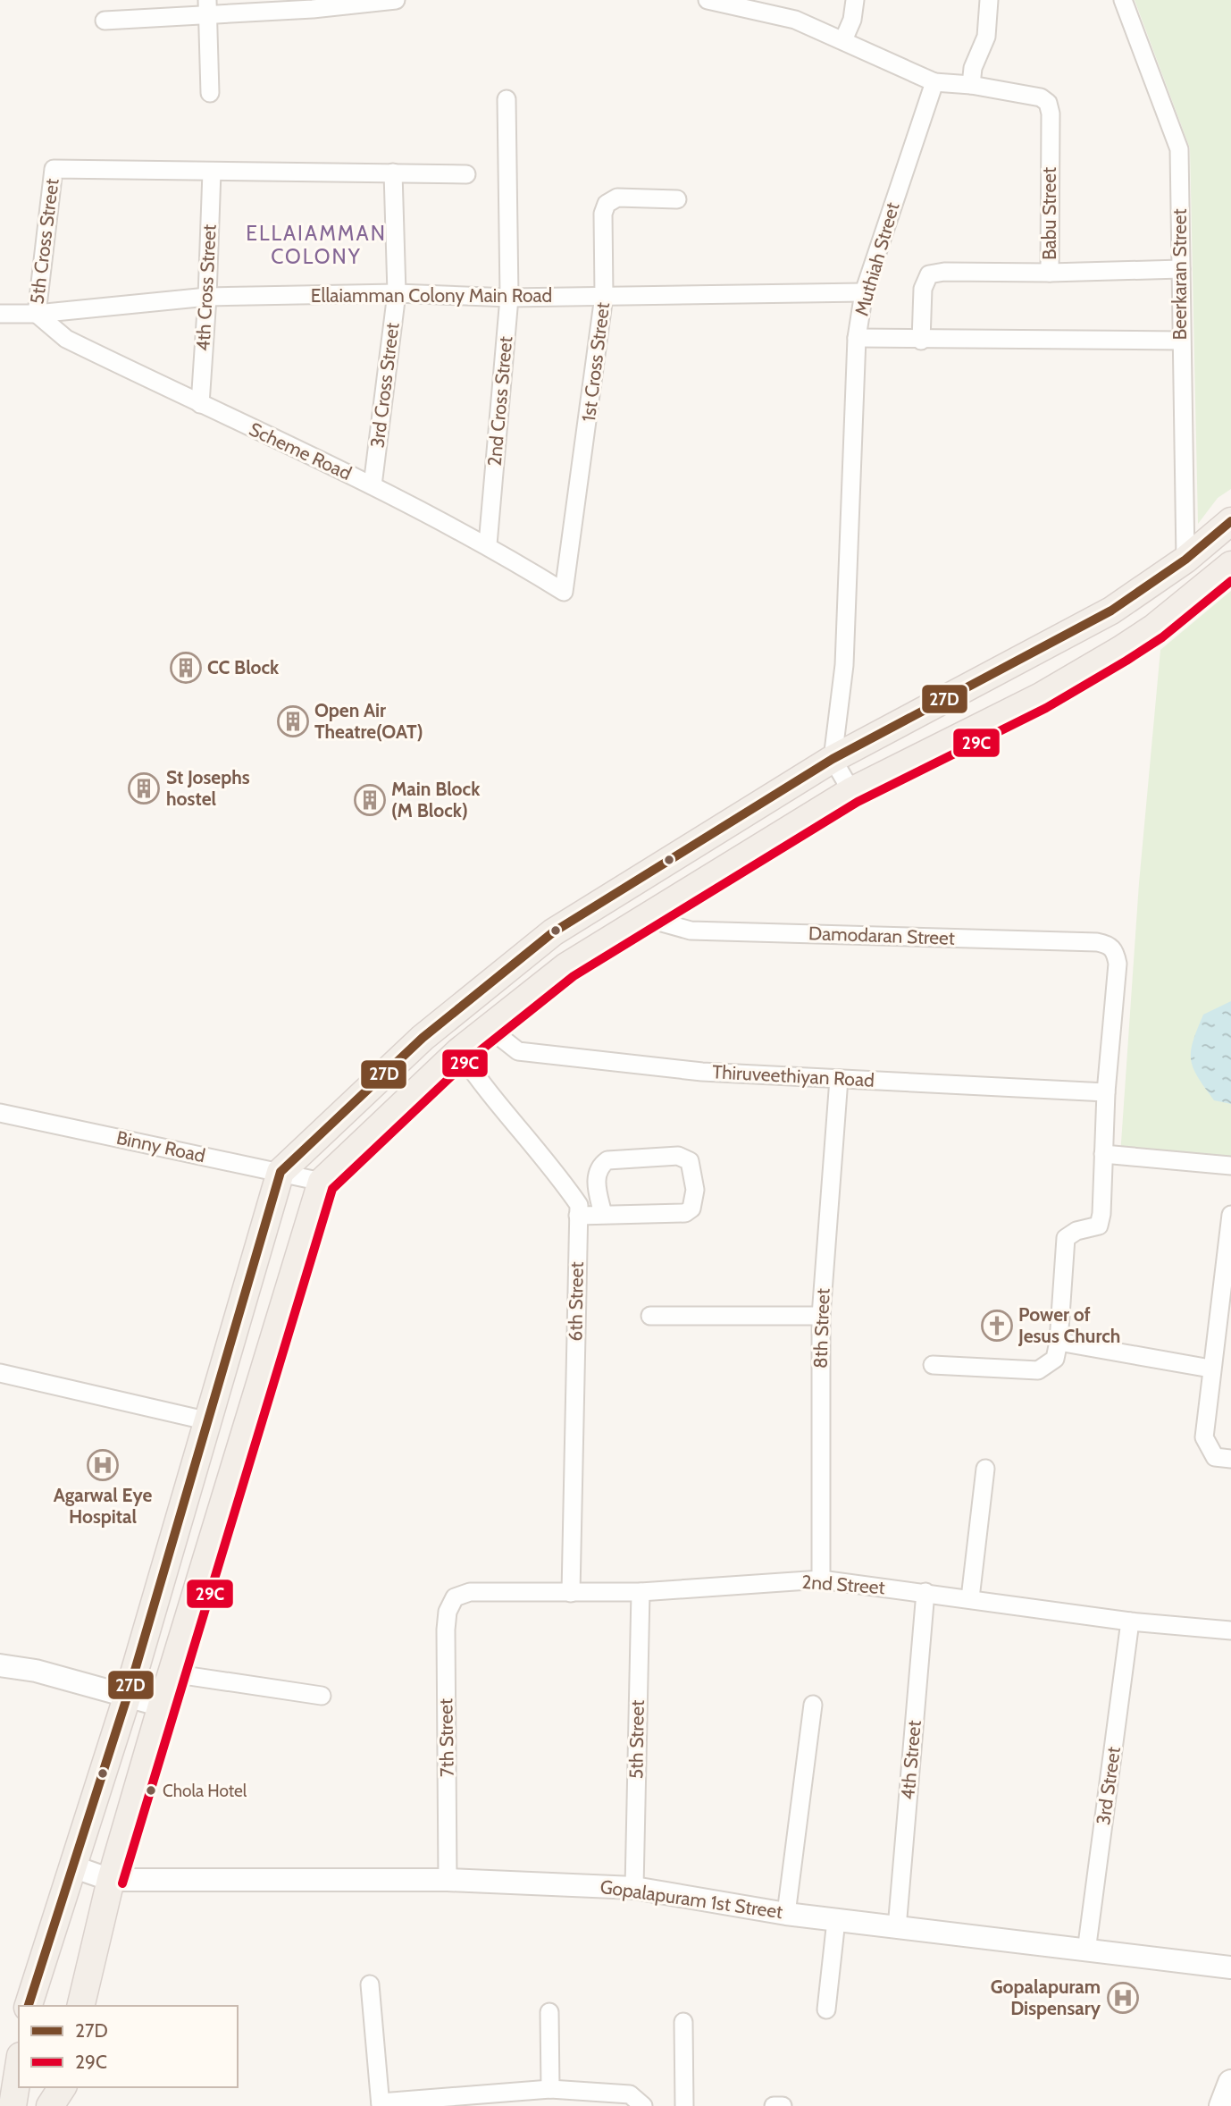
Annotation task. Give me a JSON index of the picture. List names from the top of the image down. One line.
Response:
{"streets":{"street":["Babu Street","5th Cross Street","Muthiah Street","Beerkaran Street","4th Cross Street","Ellaiamman Colony Main Road","1st Cross Street","3rd Cross Street","2nd Cross Street","Scheme Road","Damodaran Street","Thiruveethiyan Road","Binny Road","6th Street","8th Street","2nd Street","7th Street","5th Street","4th Street","3rd Street","Gopalapuram 1st Street"]},"crossings":[["Babu Street","Muthiah Street"],["Babu Street","Beerkaran Street"],["5th Cross Street","4th Cross Street"],["5th Cross Street","Ellaiamman Colony Main Road"],["5th Cross Street","Scheme Road"],["Muthiah Street","Ellaiamman Colony Main Road"],["4th Cross Street","Ellaiamman Colony Main Road"],["4th Cross Street","Scheme Road"],["Ellaiamman Colony Main Road","1st Cross Street"],["Ellaiamman Colony Main Road","3rd Cross Street"],["Ellaiamman Colony Main Road","2nd Cross Street"],["Ellaiamman Colony Main Road","Scheme Road"],["1st Cross Street","Scheme Road"],["3rd Cross Street","Scheme Road"],["2nd Cross Street","Scheme Road"],["Damodaran Street","Thiruveethiyan Road"],["Thiruveethiyan Road","8th Street"],["6th Street","2nd Street"],["8th Street","2nd Street"],["2nd Street","7th Street"],["2nd Street","5th Street"],["2nd Street","4th Street"],["2nd Street","3rd Street"],["7th Street","Gopalapuram 1st Street"],["5th Street","Gopalapuram 1st Street"],["4th Street","Gopalapuram 1st Street"],["3rd Street","Gopalapuram 1st Street"]],"districts":["ELLAIAMMAN COLONY"],"places":{"building":["CC Block","Open Air Theatre(OAT)","St Josephs hostel","Main Block (M Block)"],"church":["Power of Jesus Church"],"hospital":["Agarwal Eye Hospital","Gopalapuram Dispensary"],"other":["Chola Hotel"]},"lines":["transit line 27D","transit line 29C"],"legend":["27D","29C"]}
